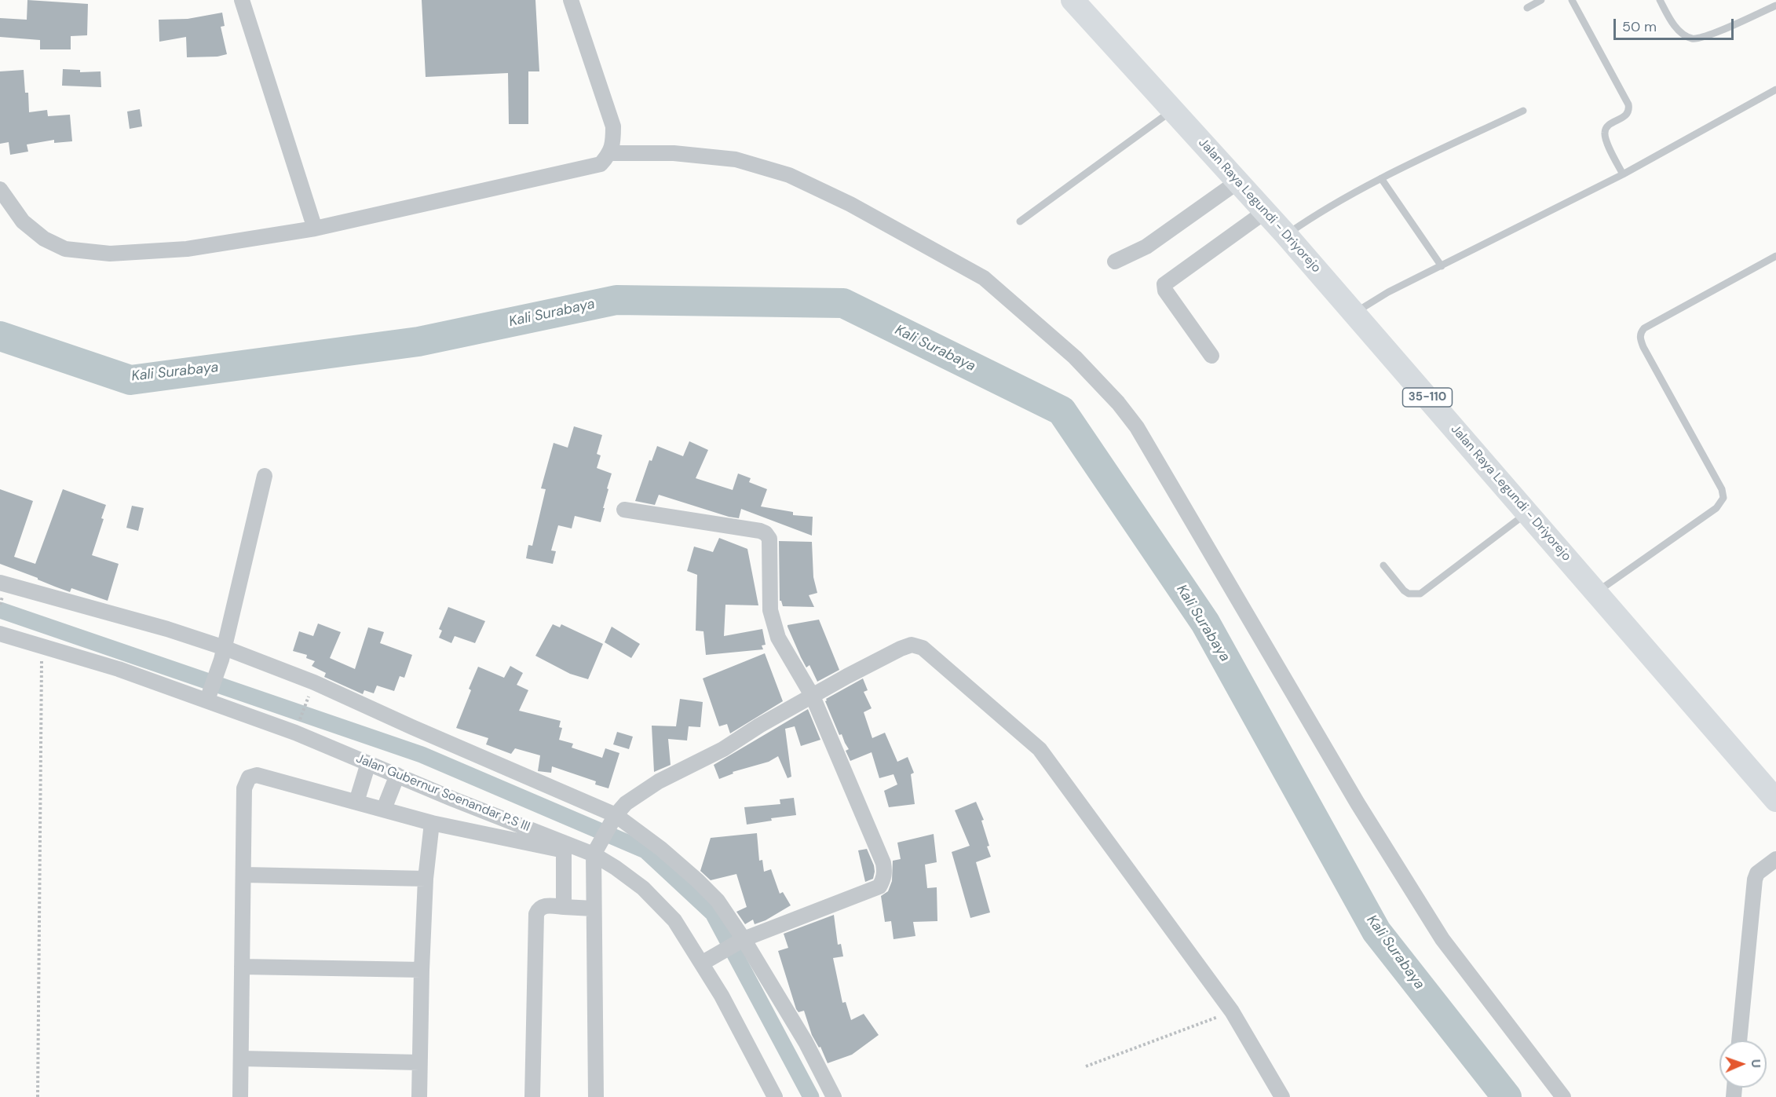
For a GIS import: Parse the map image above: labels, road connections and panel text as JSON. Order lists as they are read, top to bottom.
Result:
{
  "streets": {
    "main road": ["Jalan Raya Legundi - Driyorejo", "35-110"],
    "street": ["Jalan Gubernur Soenandar P.S III"]
  },
  "water": ["Kali Surabaya"],
  "scale_bar": "50 m",
  "north": "right"
}
